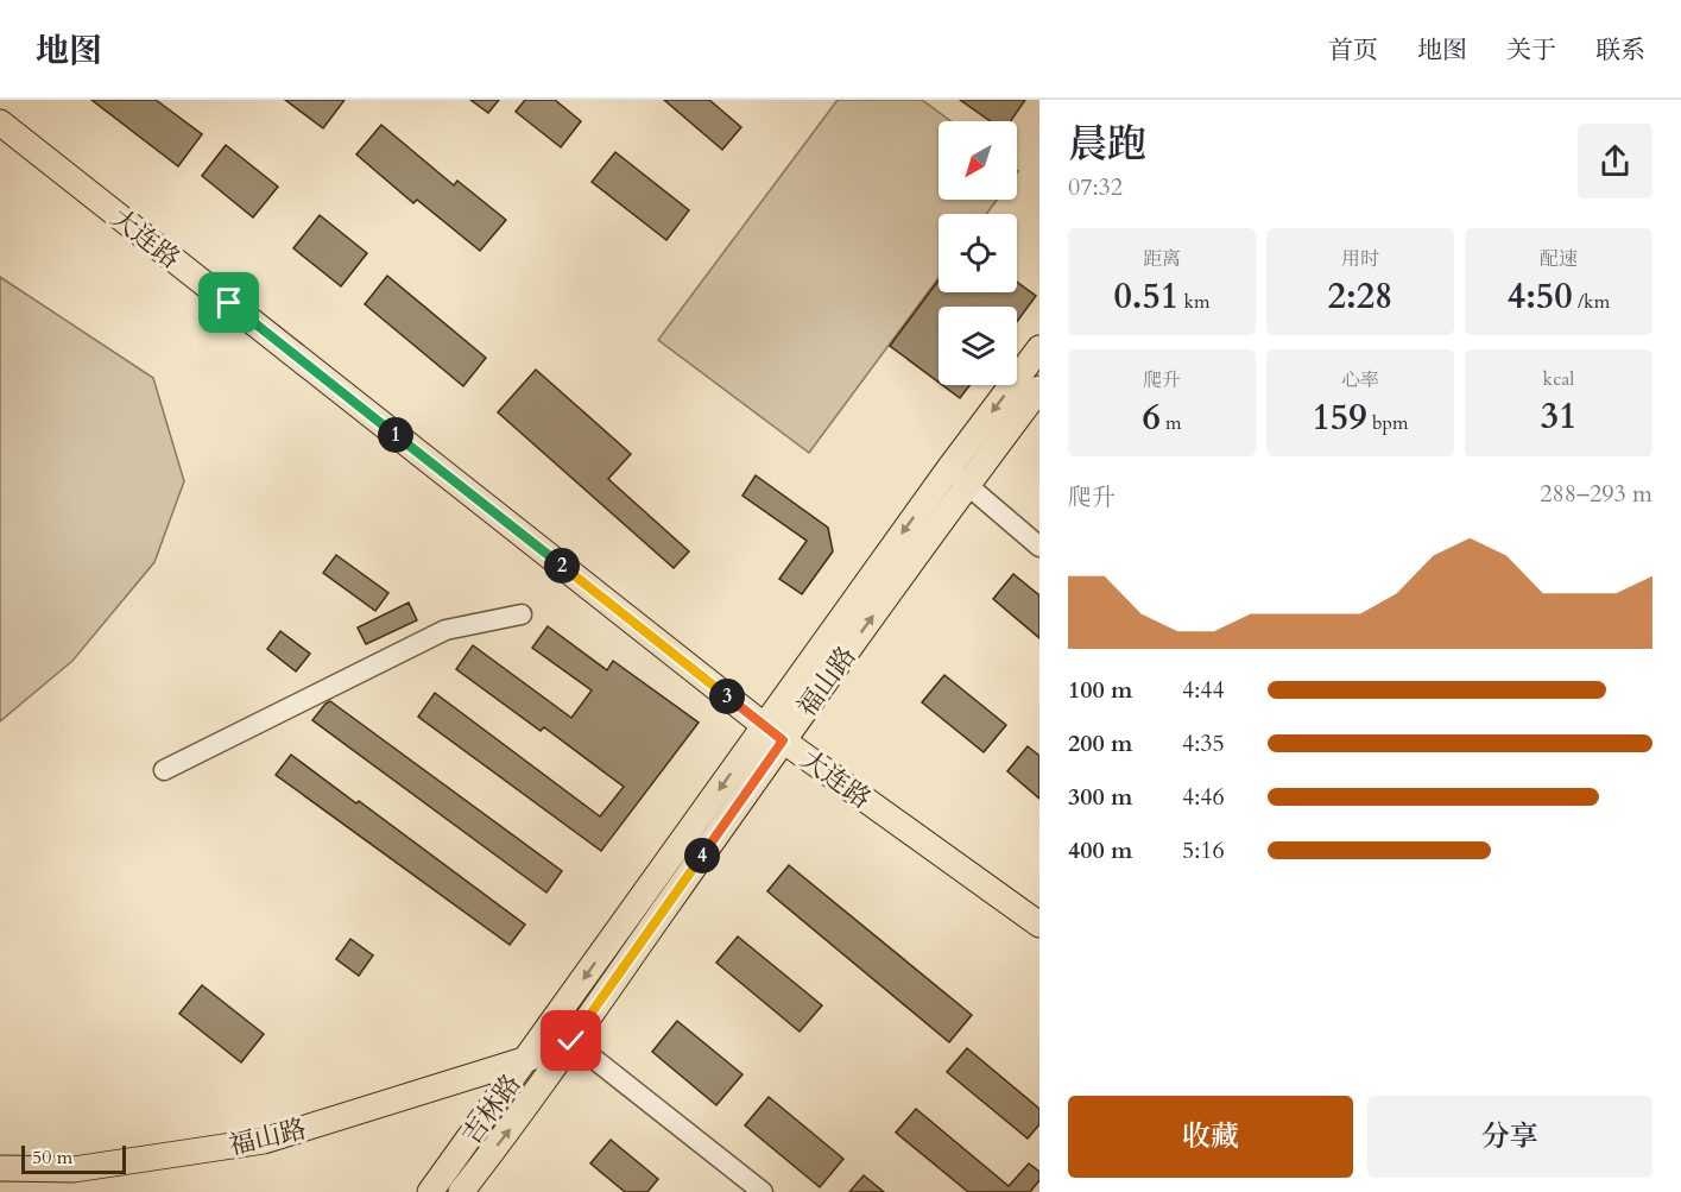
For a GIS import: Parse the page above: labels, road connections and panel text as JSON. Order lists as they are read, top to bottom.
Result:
{
  "streets": {
    "main road": ["大连路", "福山路", "吉林路"]
  },
  "crossings": [
    ["大连路", "福山路"],
    ["福山路", "吉林路"]
  ],
  "scale_bar": "50 m",
  "north": "bottom left",
  "page": {
    "header": "地图",
    "nav": [
      "首页",
      "地图",
      "关于",
      "联系"
    ],
    "heading": ["晨跑", "07:32"],
    "stats": [
      ["距离", "0.51 km"],
      ["用时", "2:28"],
      ["配速", "4:50 /km"],
      ["爬升", "6 m"],
      ["心率", "159 bpm"],
      ["kcal", "31"]
    ],
    "pins": [
      "1",
      "2",
      "3",
      "4"
    ],
    "chart": ["爬升", "288–293 m"],
    "list": [
      {
        "name": "100 m",
        "note": "4:44"
      },
      {
        "name": "200 m",
        "note": "4:35"
      },
      {
        "name": "300 m",
        "note": "4:46"
      },
      {
        "name": "400 m",
        "note": "5:16"
      }
    ],
    "buttons": ["收藏", "分享"],
    "scale": "50 m"
  }
}
